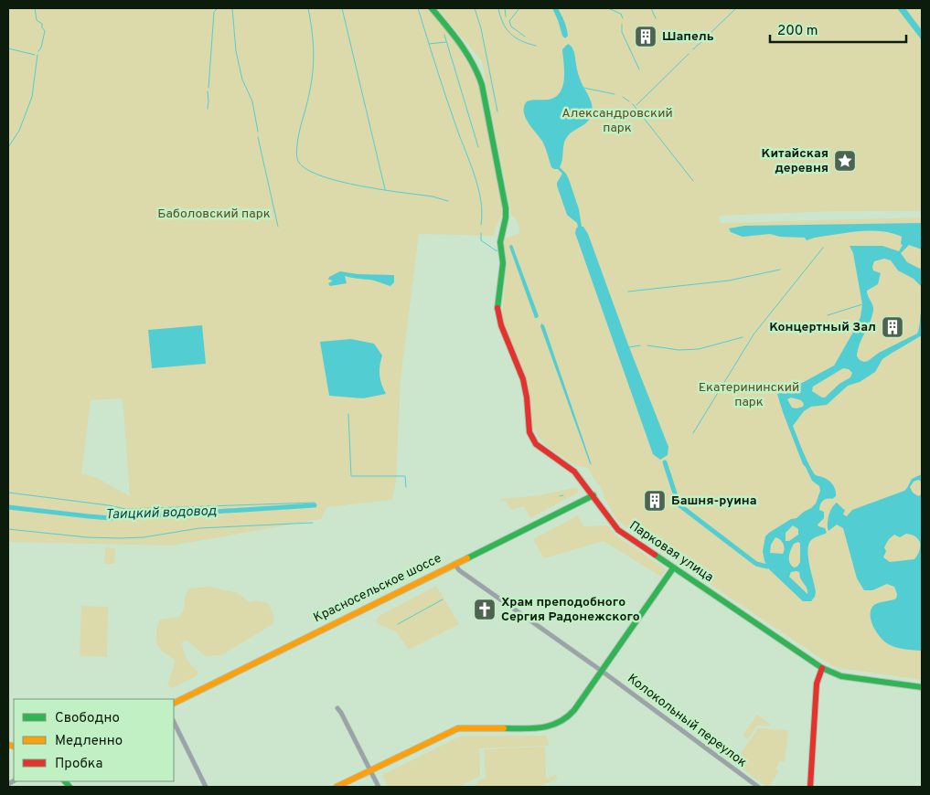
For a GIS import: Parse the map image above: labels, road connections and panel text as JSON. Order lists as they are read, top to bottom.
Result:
{
  "streets": {
    "street": ["Парковая улица", "Красносельское шоссе", "Колокольный переулок"]
  },
  "crossings": [
    ["Парковая улица", "Красносельское шоссе"],
    ["Красносельское шоссе", "Колокольный переулок"]
  ],
  "water": ["Таицкий водовод"],
  "parks": ["Александровский парк", "Баболовский парк", "Екатерининский парк"],
  "places": {
    "building": ["Шапель", "Концертный Зал", "Башня-руина"],
    "place": ["Китайская деревня"],
    "church": ["Храм преподобного Сергия Радонежского"]
  },
  "legend": ["Свободно", "Медленно", "Пробка"],
  "scale_bar": "200 m"
}
